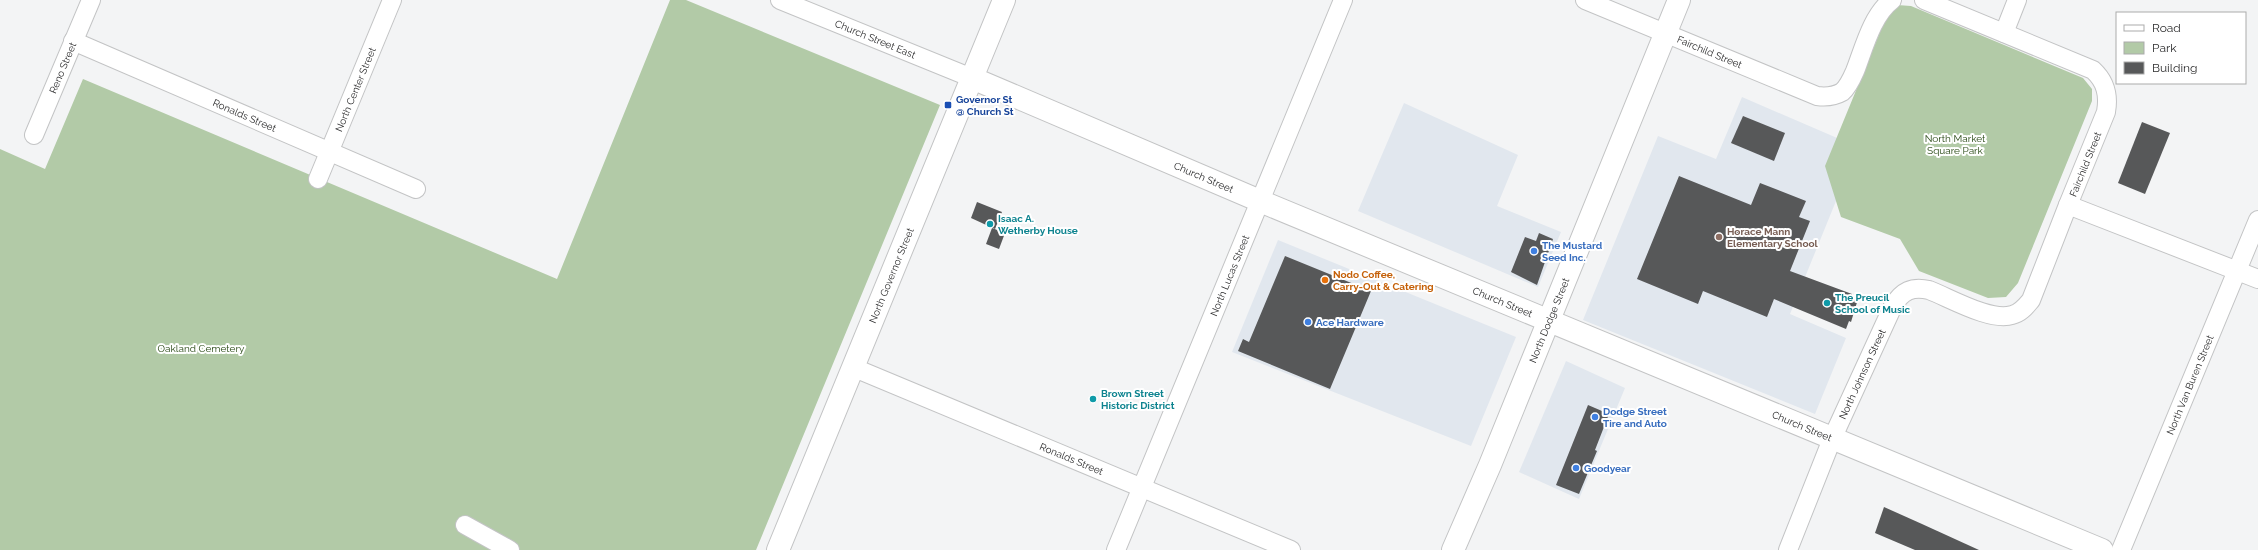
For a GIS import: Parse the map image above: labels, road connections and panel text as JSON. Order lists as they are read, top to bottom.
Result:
{
  "streets": {
    "street": [
      "Church Street East",
      "Fairchild Street",
      "Reno Street",
      "North Center Street",
      "Ronalds Street",
      "Church Street",
      "North Governor Street",
      "North Lucas Street",
      "North Dodge Street",
      "North Johnson Street",
      "North Van Buren Street"
    ]
  },
  "crossings": [
    ["Church Street East", "Church Street"],
    ["Church Street East", "North Governor Street"],
    ["Fairchild Street", "North Dodge Street"],
    ["Fairchild Street", "North Johnson Street"],
    ["Fairchild Street", "North Van Buren Street"],
    ["Reno Street", "Ronalds Street"],
    ["North Center Street", "Ronalds Street"],
    ["Ronalds Street", "North Governor Street"],
    ["Ronalds Street", "North Lucas Street"],
    ["Church Street", "North Governor Street"],
    ["Church Street", "North Lucas Street"],
    ["Church Street", "North Dodge Street"],
    ["Church Street", "North Johnson Street"]
  ],
  "parks": ["North Market Square Park", "Oakland Cemetery"],
  "places": {
    "transit": ["Governor St @ Church St"],
    "other": [
      "Isaac A. Wetherby House",
      "Horace Mann Elementary School",
      "The Mustard Seed Inc.",
      "Nodo Coffee, Carry-Out & Catering",
      "The Preucil School of Music",
      "Ace Hardware",
      "Brown Street Historic District",
      "Dodge Street Tire and Auto",
      "Goodyear"
    ]
  },
  "legend": ["Road", "Park", "Building"]
}
